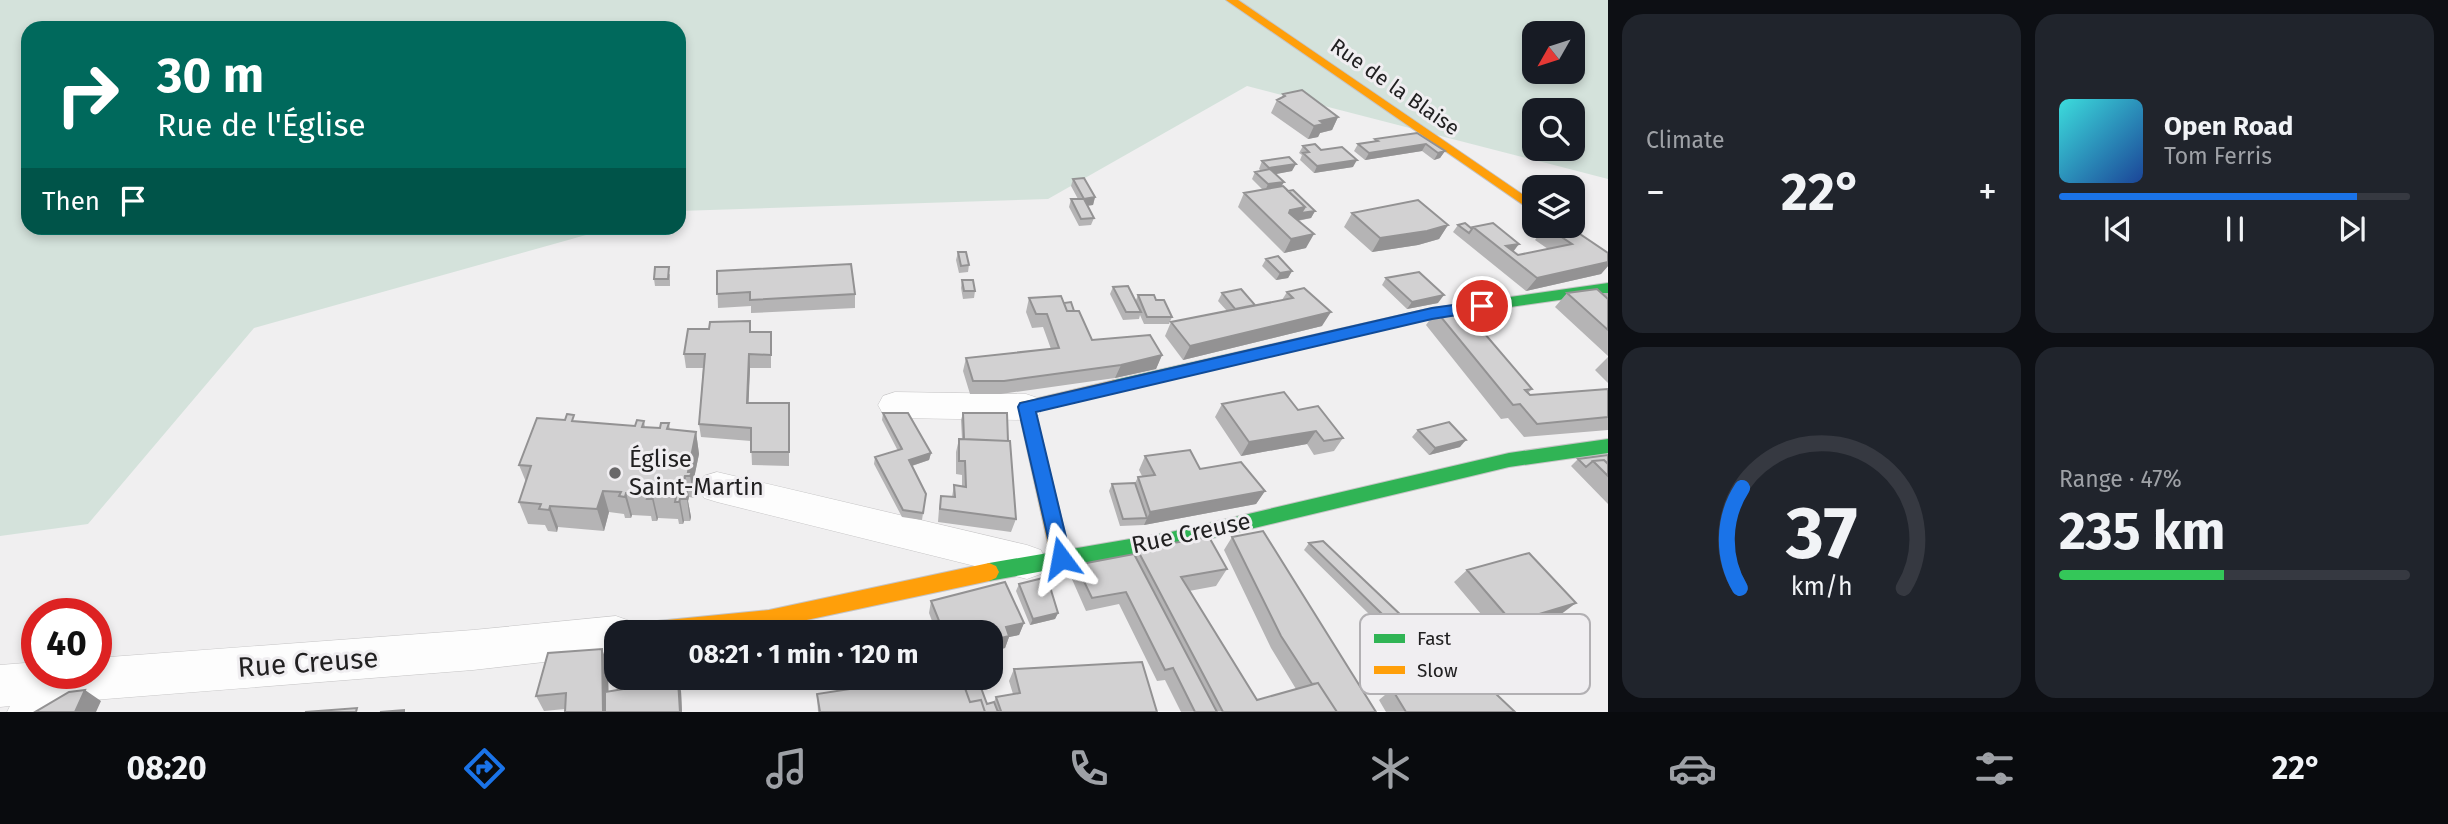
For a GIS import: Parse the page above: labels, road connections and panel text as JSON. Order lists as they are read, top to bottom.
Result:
{
  "streets": {
    "street": ["Rue de la Blaise", "Rue Creuse"]
  },
  "places": ["Église Saint-Martin"],
  "legend": ["Fast", "Slow"],
  "north": "bottom left",
  "page": {
    "tile": [
      "Climate",
      ["Range · 47%", "235 km"]
    ],
    "turn": ["30 m", "Rue de l'Église"],
    "song": ["Open Road", "Tom Ferris"],
    "heat": ["−", "22°", "+"],
    "then": "Then",
    "limit": "40",
    "trip": "08:21 · 1 min · 120 m",
    "tabs": ["08:20", "22°"],
    "gauge": ["37", "km/h"]
  }
}
